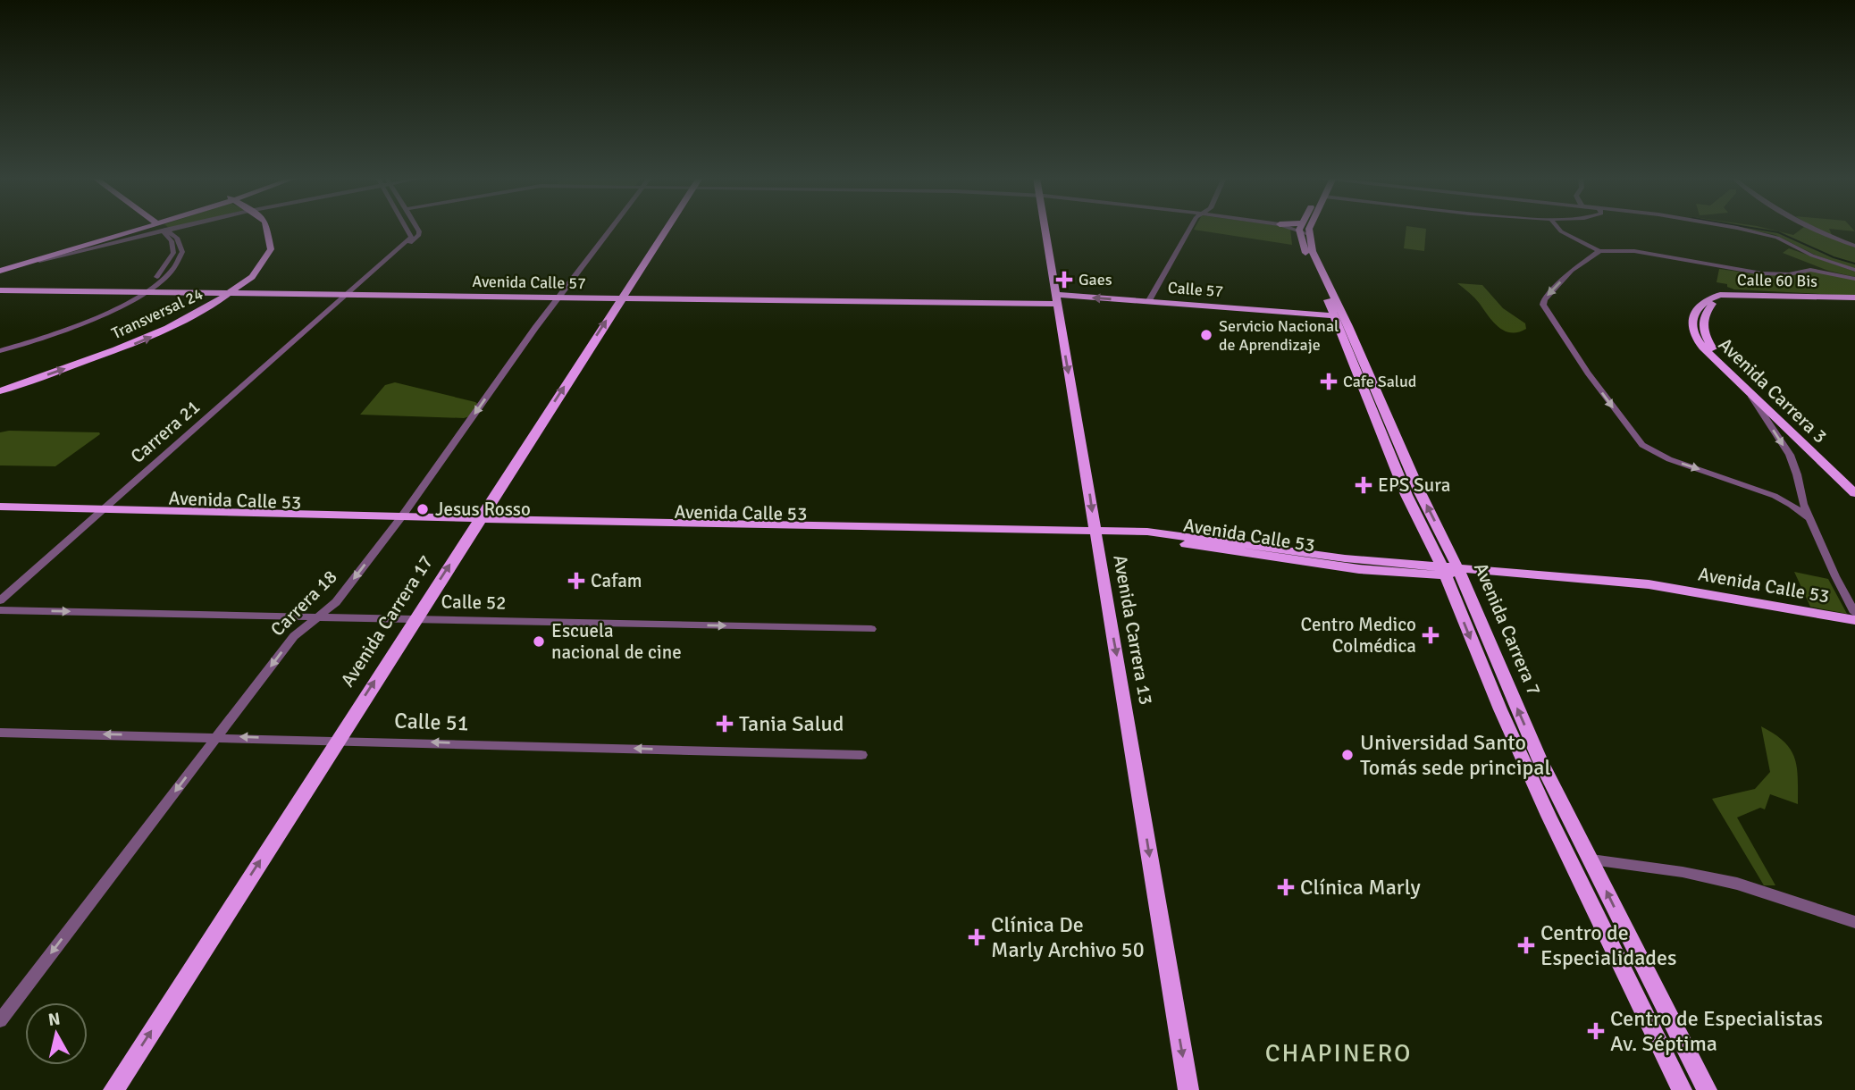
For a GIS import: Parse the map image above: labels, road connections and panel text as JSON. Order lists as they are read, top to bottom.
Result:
{
  "streets": {
    "main road": [
      "Calle 60 Bis",
      "Avenida Calle 57",
      "Calle 57",
      "Transversal 24",
      "Avenida Carrera 3",
      "Avenida Calle 53",
      "Avenida Carrera 17",
      "Avenida Carrera 7",
      "Avenida Carrera 13"
    ],
    "street": [
      "Carrera 21",
      "Calle 52",
      "Carrera 18",
      "Calle 51"
    ]
  },
  "crossings": [
    ["Calle 60 Bis", "Avenida Carrera 3"],
    ["Avenida Calle 57", "Calle 57"],
    ["Avenida Calle 57", "Transversal 24"],
    ["Avenida Calle 57", "Carrera 21"],
    ["Avenida Calle 57", "Carrera 18"],
    ["Avenida Calle 57", "Avenida Carrera 17"],
    ["Avenida Calle 57", "Avenida Carrera 13"],
    ["Calle 57", "Avenida Carrera 7"],
    ["Calle 57", "Avenida Carrera 13"],
    ["Carrera 21", "Avenida Calle 53"],
    ["Avenida Calle 53", "Carrera 18"],
    ["Avenida Calle 53", "Avenida Carrera 17"],
    ["Avenida Calle 53", "Avenida Carrera 7"],
    ["Avenida Calle 53", "Avenida Carrera 13"],
    ["Calle 52", "Carrera 18"],
    ["Calle 52", "Avenida Carrera 17"],
    ["Carrera 18", "Calle 51"],
    ["Avenida Carrera 17", "Calle 51"]
  ],
  "one_way": [
    "Calle 52",
    "Carrera 18",
    "Avenida Carrera 17",
    "Avenida Carrera 13",
    "Calle 51"
  ],
  "districts": ["CHAPINERO"],
  "places": {
    "health": [
      "Gaes",
      "Cafe Salud",
      "EPS Sura",
      "Cafam",
      "Centro Medico Colmédica",
      "Tania Salud",
      "Clínica Marly",
      "Clínica De Marly Archivo 50",
      "Centro de Especialidades",
      "Centro de Especialistas Av. Séptima"
    ],
    "other": [
      "Servicio Nacional de Aprendizaje",
      "Jesus Rosso",
      "Escuela nacional de cine",
      "Universidad Santo Tomás sede principal"
    ]
  },
  "north": "top"
}
